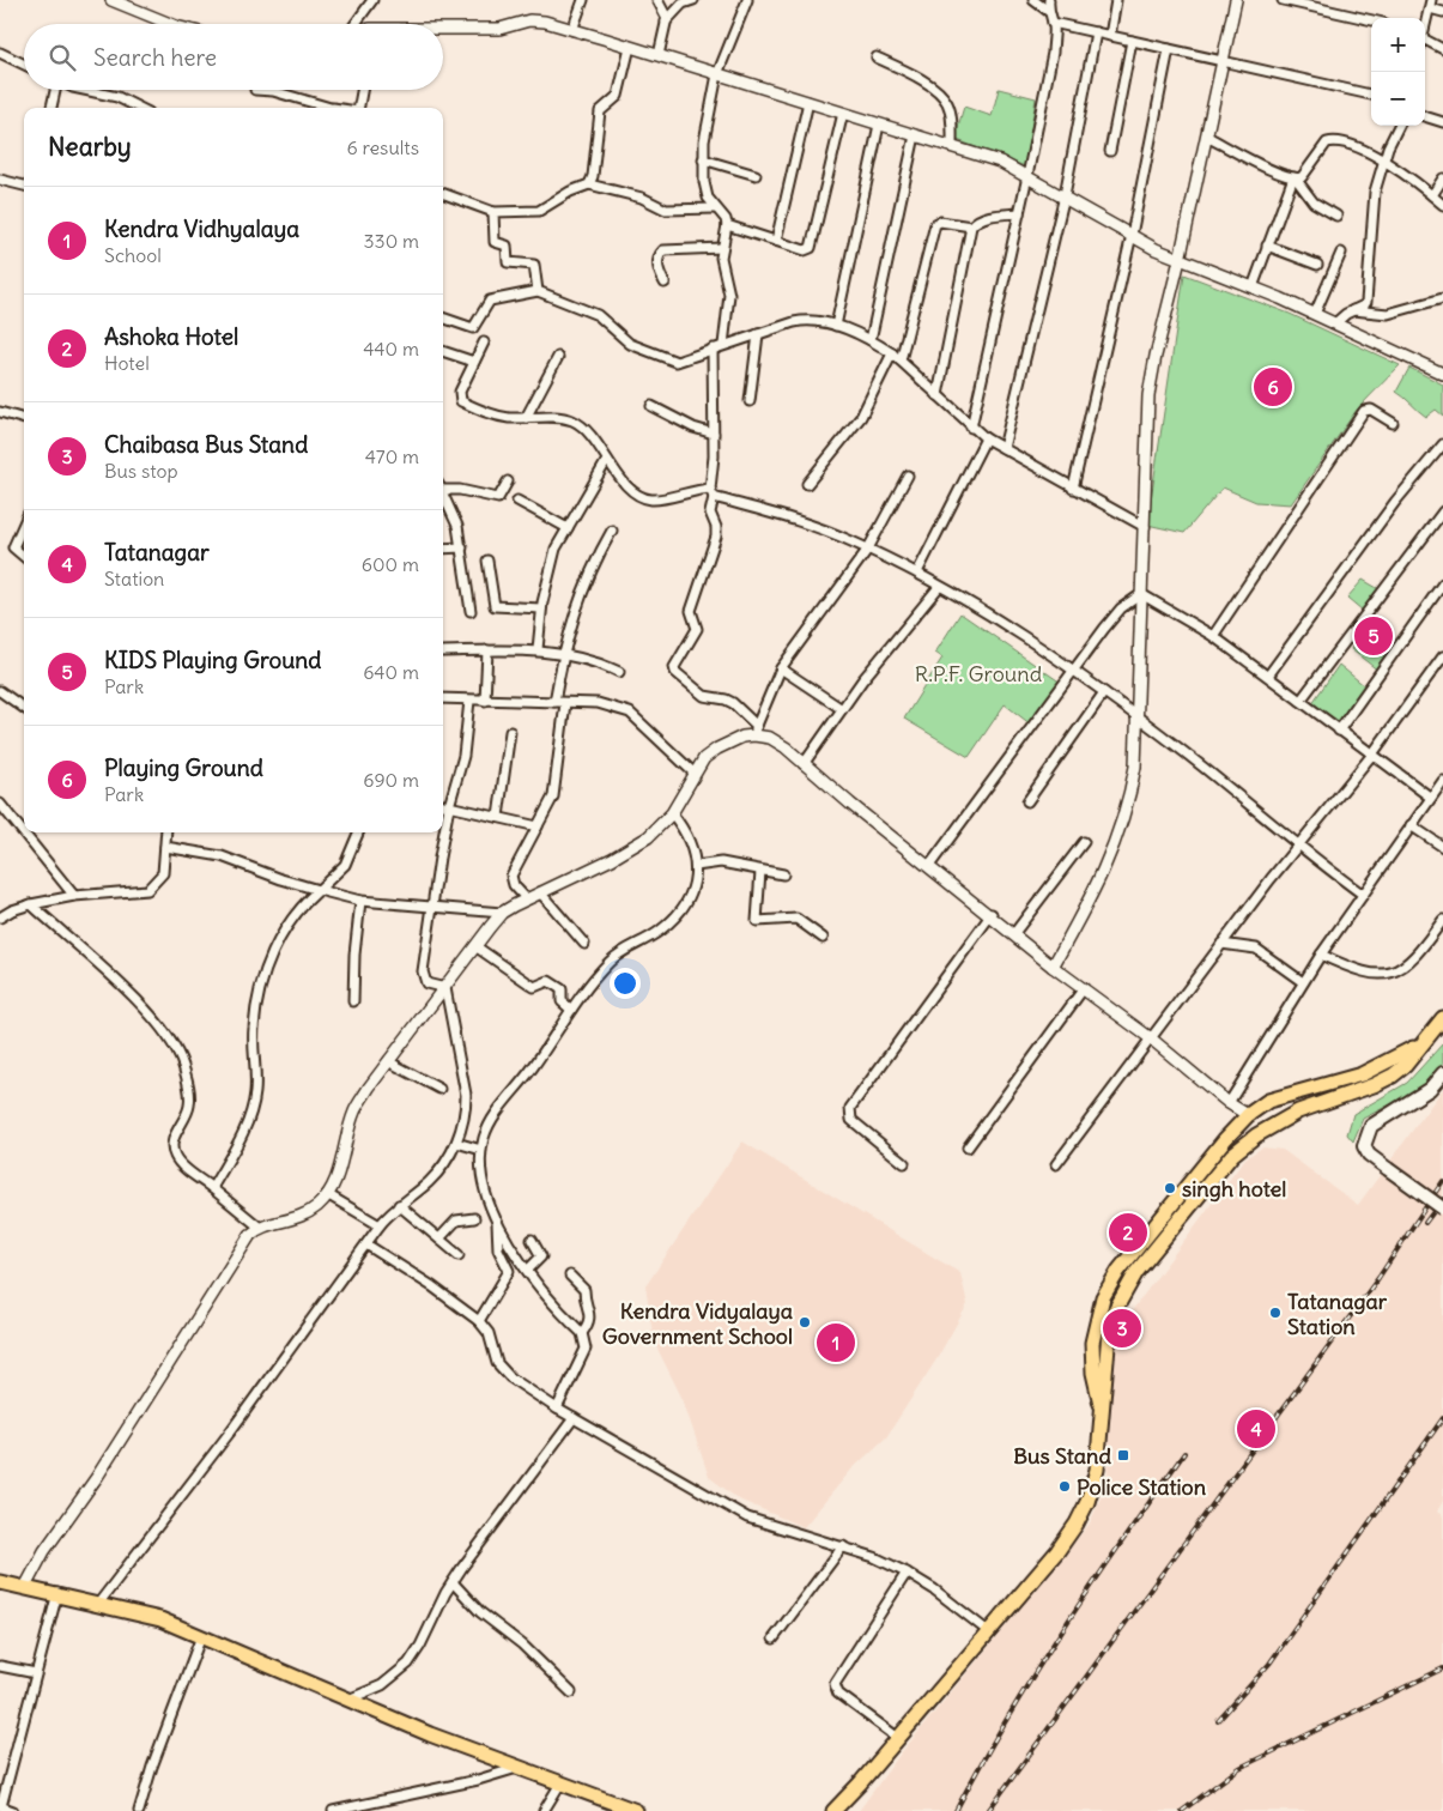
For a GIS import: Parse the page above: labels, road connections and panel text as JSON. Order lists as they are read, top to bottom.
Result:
{
  "parks": ["R.P.F. Ground"],
  "places": {
    "other": [
      "singh hotel",
      "Tatanagar Station",
      "Kendra Vidyalaya Government School",
      "Police Station"
    ],
    "transit": ["Bus Stand"]
  },
  "page": {
    "map_buttons": ["+", "−"],
    "search": "Search here",
    "heading": ["Nearby", "6 results"],
    "list": [
      {
        "mark": "1",
        "name": "Kendra Vidhyalaya",
        "note": "School",
        "value": "330 m"
      },
      {
        "mark": "2",
        "name": "Ashoka Hotel",
        "note": "Hotel",
        "value": "440 m"
      },
      {
        "mark": "3",
        "name": "Chaibasa Bus Stand",
        "note": "Bus stop",
        "value": "470 m"
      },
      {
        "mark": "4",
        "name": "Tatanagar",
        "note": "Station",
        "value": "600 m"
      },
      {
        "mark": "5",
        "name": "KIDS Playing Ground",
        "note": "Park",
        "value": "640 m"
      },
      {
        "mark": "6",
        "name": "Playing Ground",
        "note": "Park",
        "value": "690 m"
      }
    ],
    "pins": [
      "6",
      "5",
      "2",
      "3",
      "1",
      "4"
    ]
  }
}
